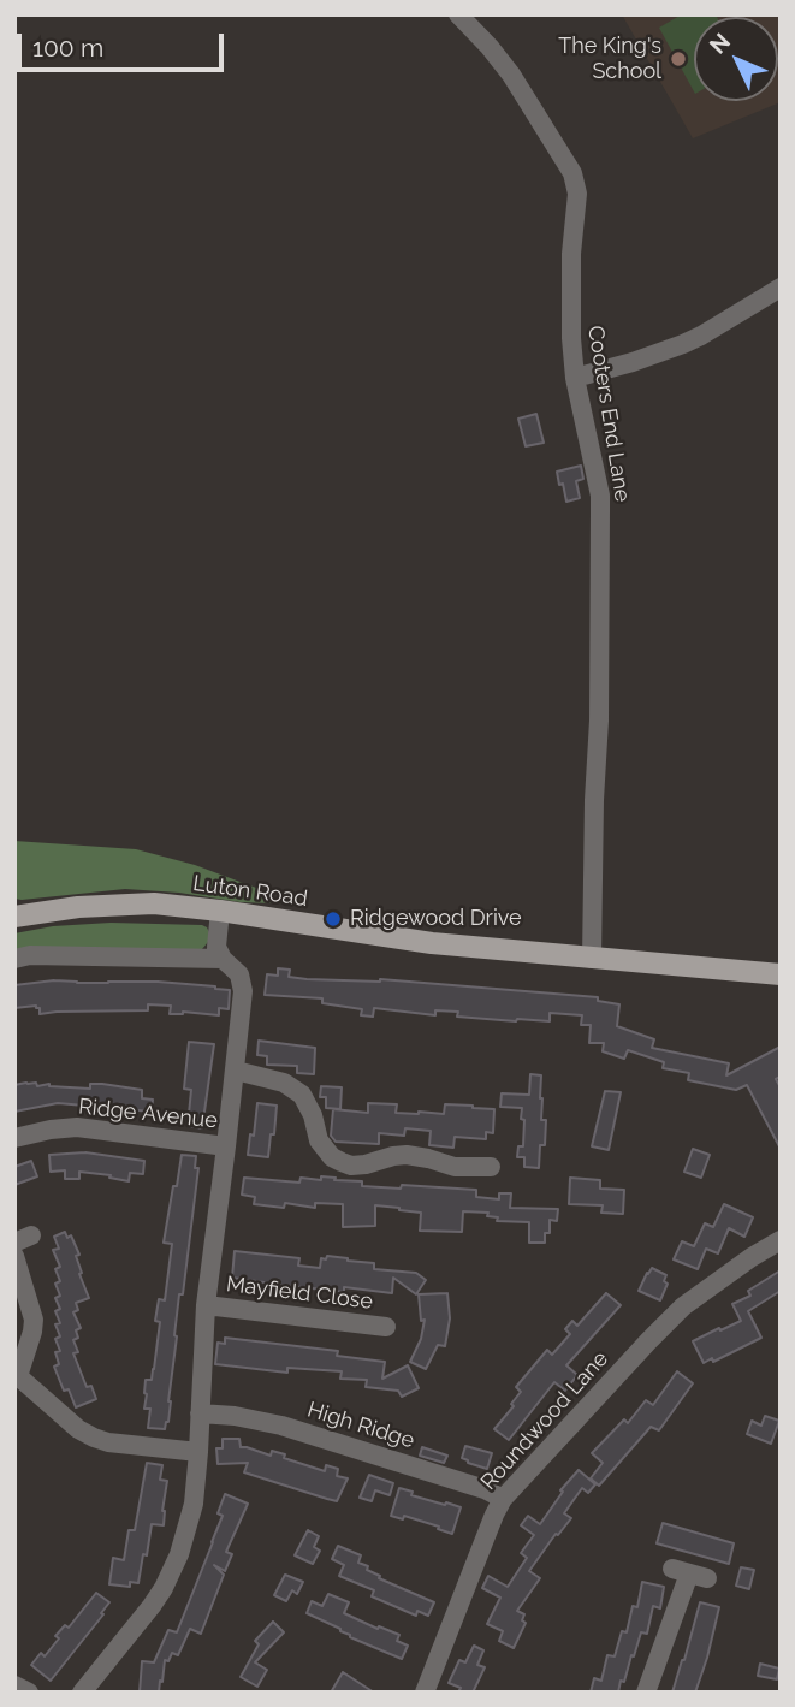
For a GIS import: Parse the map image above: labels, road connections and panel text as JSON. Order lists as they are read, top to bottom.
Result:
{
  "streets": {
    "main road": ["Luton Road"],
    "street": [
      "Cooters End Lane",
      "Ridge Avenue",
      "Mayfield Close",
      "Roundwood Lane",
      "High Ridge"
    ]
  },
  "crossings": [
    ["Cooters End Lane", "Luton Road"],
    ["Roundwood Lane", "High Ridge"]
  ],
  "places": ["The King's School", "Ridgewood Drive"],
  "scale_bar": "100 m",
  "north": "top left"
}
